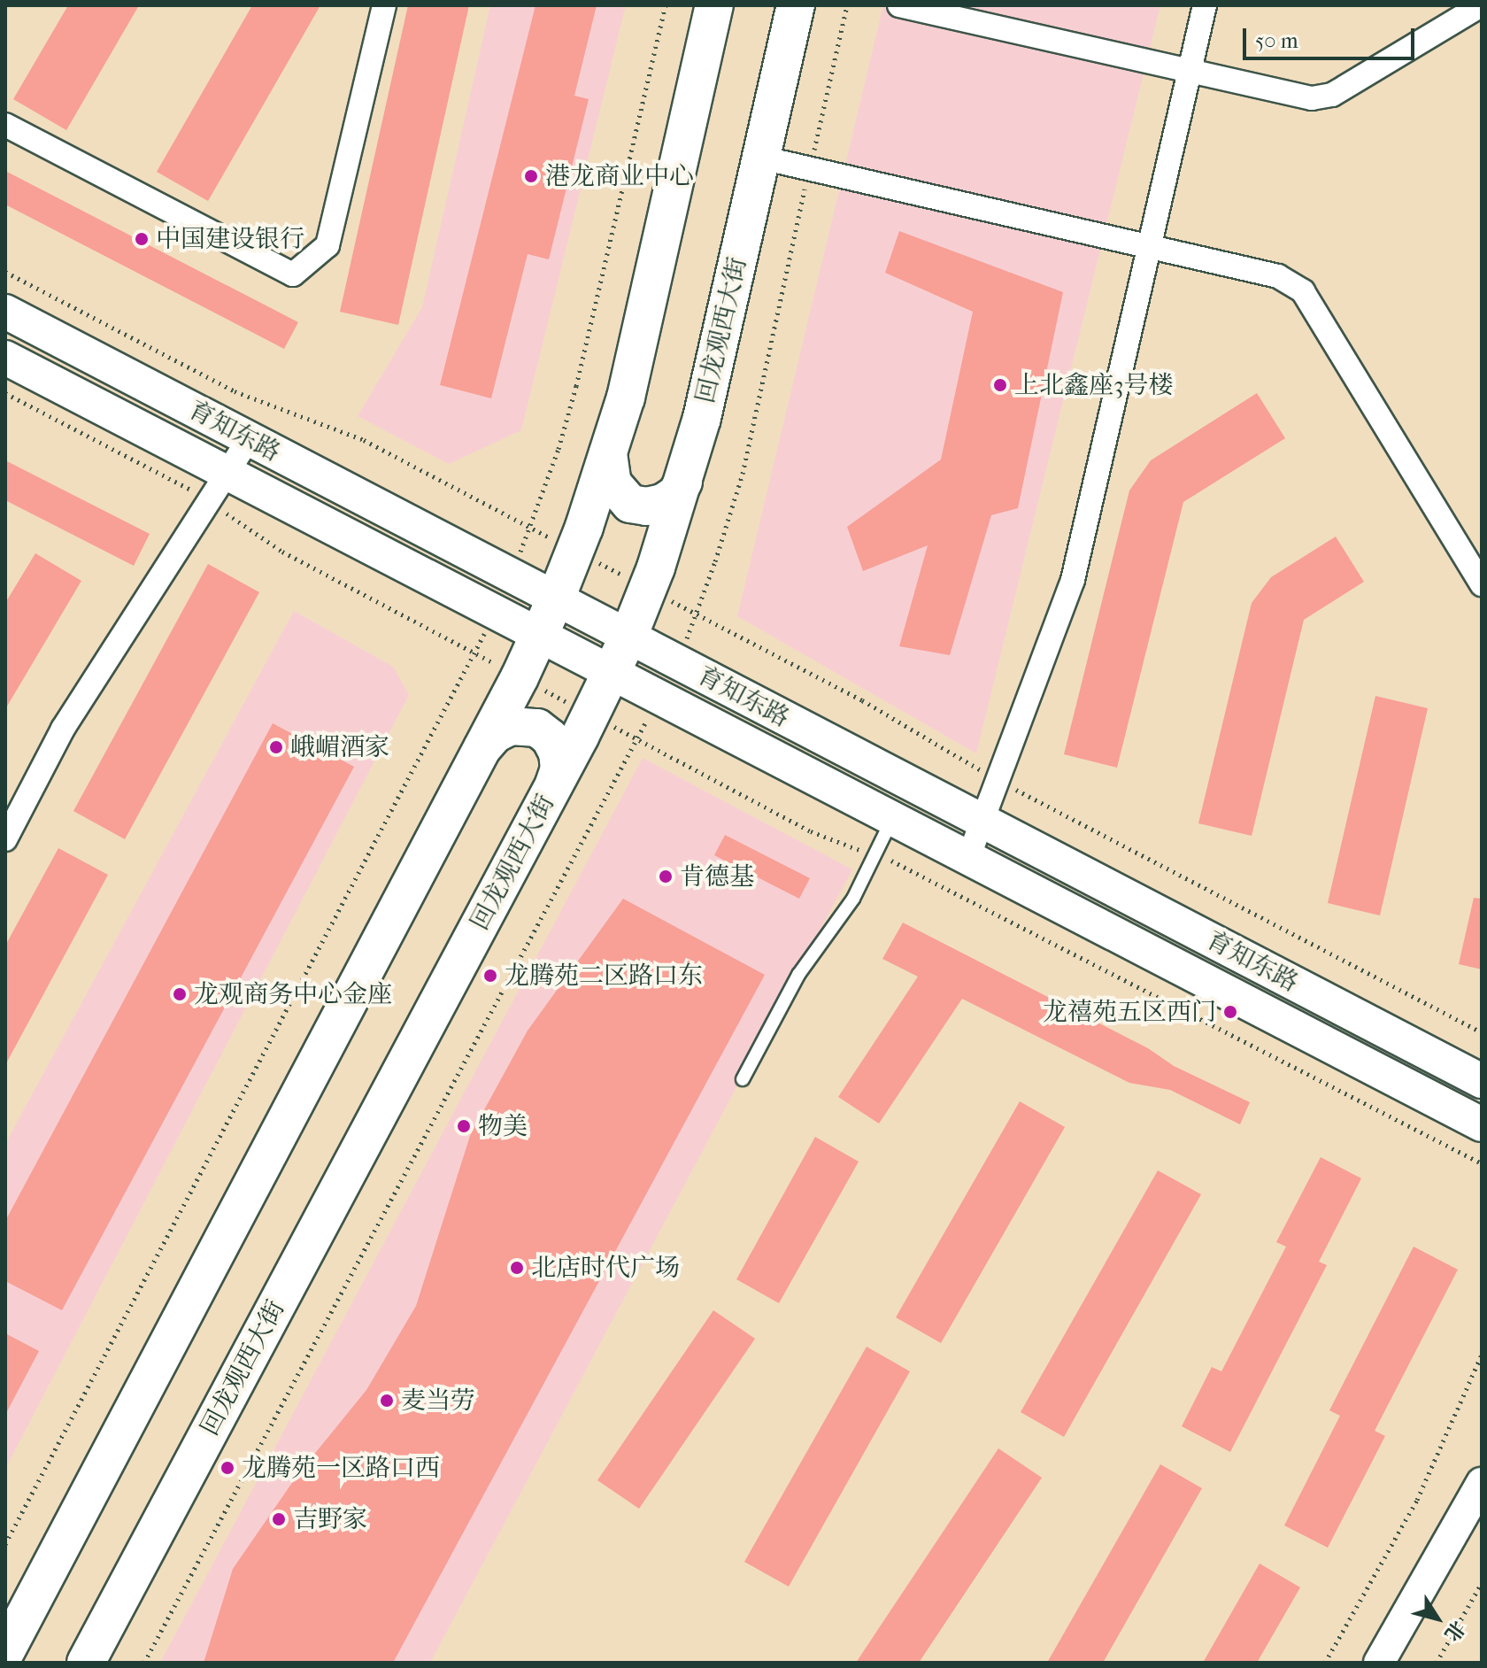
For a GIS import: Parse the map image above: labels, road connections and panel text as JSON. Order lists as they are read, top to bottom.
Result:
{
  "streets": {
    "main road": ["回龙观西大街", "育知东路"]
  },
  "crossings": [
    ["回龙观西大街", "育知东路"]
  ],
  "places": [
    "港龙商业中心",
    "中国建设银行",
    "上北鑫座3号楼",
    "峨嵋酒家",
    "肯德基",
    "龙腾苑二区路口东",
    "龙观商务中心金座",
    "龙禧苑五区西门",
    "物美",
    "北店时代广场",
    "麦当劳",
    "龙腾苑一区路口西",
    "吉野家"
  ],
  "scale_bar": "50 m",
  "north": "bottom right"
}
